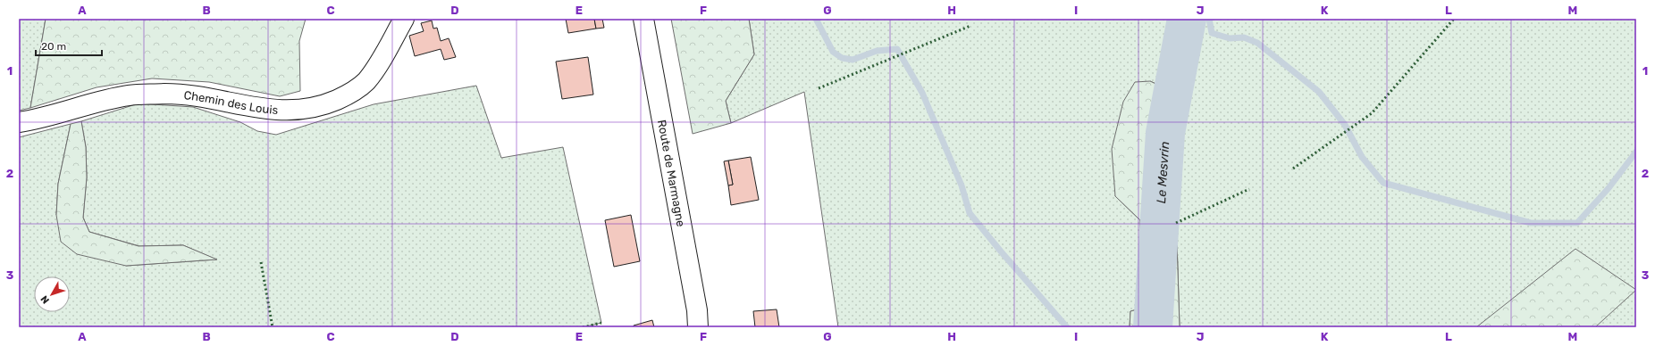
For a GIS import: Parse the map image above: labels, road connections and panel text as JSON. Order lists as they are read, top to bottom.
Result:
{
  "streets": {
    "street": ["Chemin des Louis", "Route de Marmagne"]
  },
  "water": ["Le Mesvrin"],
  "scale_bar": "20 m",
  "north": "bottom left",
  "grid": {
    "columns": [
      "A",
      "B",
      "C",
      "D",
      "E",
      "F",
      "G",
      "H",
      "I",
      "J",
      "K",
      "L",
      "M"
    ],
    "rows": ["1", "2", "3"]
  }
}
